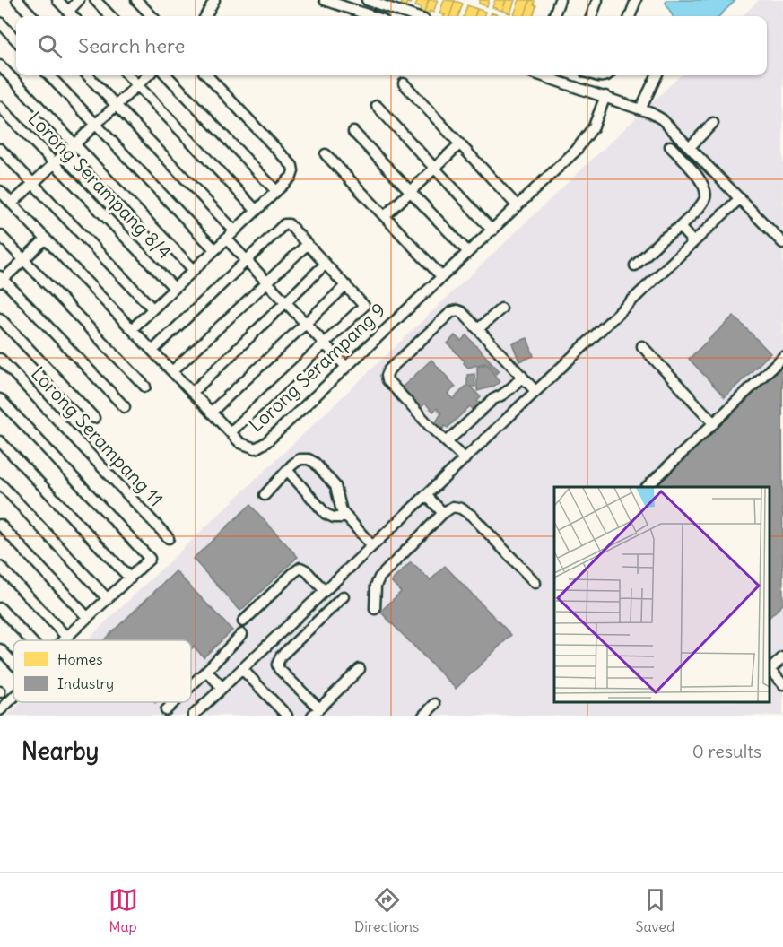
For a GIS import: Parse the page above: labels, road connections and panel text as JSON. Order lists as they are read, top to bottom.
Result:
{
  "streets": {
    "street": ["Lorong Serampang 8/4", "Lorong Serampang 9", "Lorong Serampang 11"]
  },
  "legend": ["Homes", "Industry"],
  "page": {
    "search": "Search here",
    "heading": ["Nearby", "0 results"],
    "nav": ["Map", "Directions", "Saved"]
  }
}
